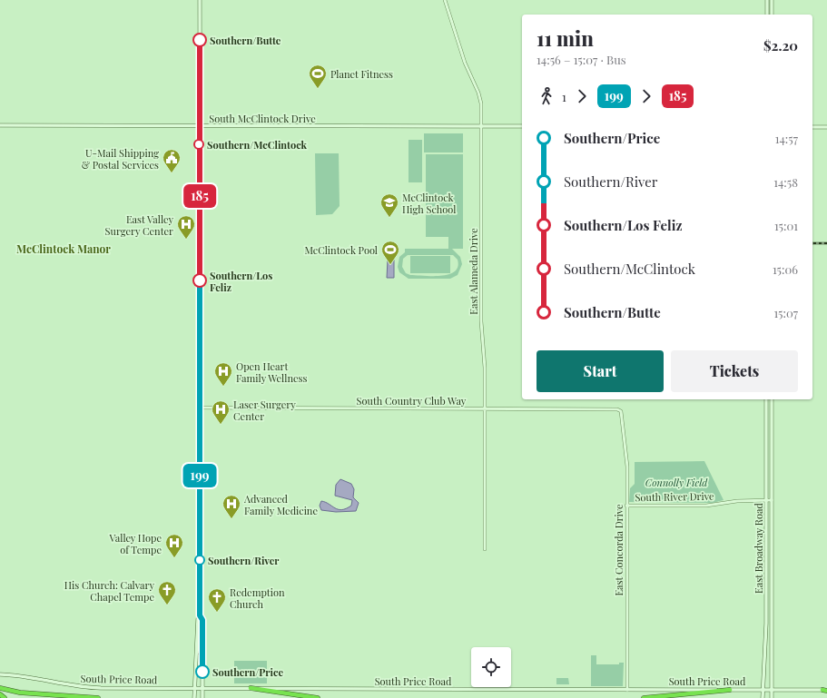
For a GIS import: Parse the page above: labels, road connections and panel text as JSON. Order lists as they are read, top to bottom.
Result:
{
  "streets": {
    "main road": ["South McClintock Drive", "East Broadway Road", "South Price Road"],
    "street": [
      "East Alameda Drive",
      "South Country Club Way",
      "South River Drive",
      "East Concorda Drive"
    ]
  },
  "crossings": [
    ["South McClintock Drive", "East Alameda Drive"],
    ["East Alameda Drive", "South Country Club Way"],
    ["South Country Club Way", "East Concorda Drive"],
    ["South River Drive", "East Broadway Road"],
    ["South River Drive", "East Concorda Drive"],
    ["East Broadway Road", "South Price Road"],
    ["East Concorda Drive", "South Price Road"]
  ],
  "districts": ["McClintock Manor"],
  "parks": ["Connolly Field"],
  "places": {
    "other": [
      "Southern/Butte",
      "Southern/McClintock",
      "Southern/Los Feliz",
      "Southern/River",
      "Southern/Price"
    ],
    "sports": ["Planet Fitness", "McClintock Pool"],
    "public building": ["U-Mail Shipping & Postal Services"],
    "school or university": ["McClintock High School"],
    "hospital": [
      "East Valley Surgery Center",
      "Open Heart Family Wellness",
      "Laser Surgery Center",
      "Advanced Family Medicine",
      "Valley Hope of Tempe"
    ],
    "church": ["His Church: Calvary Chapel Tempe", "Redemption Church"]
  },
  "lines": ["bus line 185", "bus line 199"],
  "page": {
    "on_map": ["199", "185"],
    "heading": ["11 min", "14:56 – 15:07 · Bus", "$2.20"],
    "legs": ["1", "199", "185"],
    "list": [
      {
        "name": "Southern/Price",
        "value": "14:57"
      },
      {
        "name": "Southern/River",
        "value": "14:58"
      },
      {
        "name": "Southern/Los Feliz",
        "value": "15:01"
      },
      {
        "name": "Southern/McClintock",
        "value": "15:06"
      },
      {
        "name": "Southern/Butte",
        "value": "15:07"
      }
    ],
    "buttons": ["Start", "Tickets"]
  }
}
